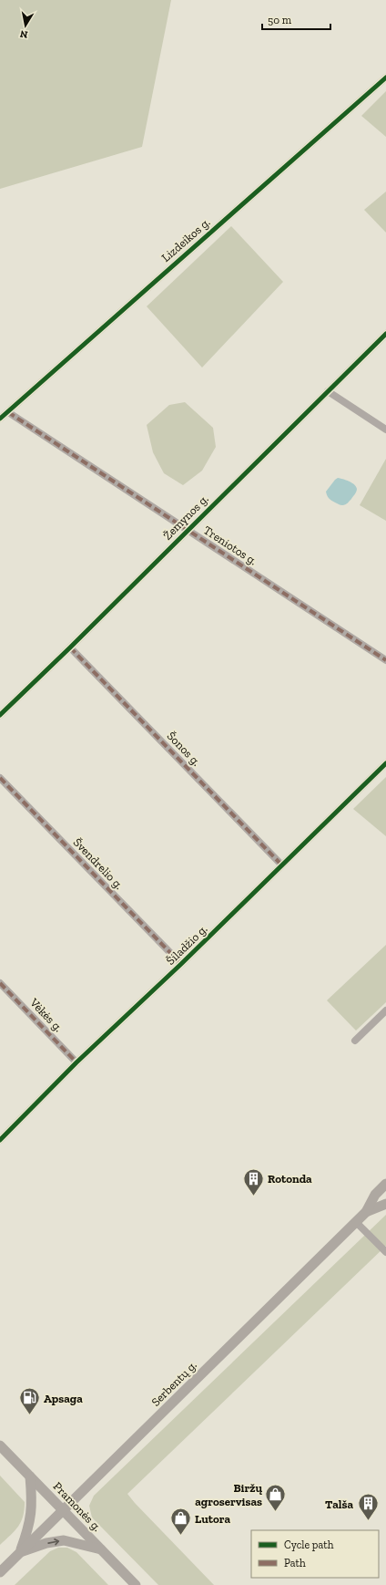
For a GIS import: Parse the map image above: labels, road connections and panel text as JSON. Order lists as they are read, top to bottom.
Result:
{
  "streets": {
    "main road": ["Serbentų g.", "Pramonės g."],
    "street": [
      "Lizdeikos g.",
      "Žemynos g.",
      "Treniotos g.",
      "Šonos g.",
      "Švendrelio g.",
      "Šiladžio g.",
      "Vėkės g."
    ]
  },
  "crossings": [
    ["Lizdeikos g.", "Treniotos g."],
    ["Žemynos g.", "Treniotos g."],
    ["Žemynos g.", "Šonos g."],
    ["Šonos g.", "Šiladžio g."],
    ["Švendrelio g.", "Šiladžio g."],
    ["Šiladžio g.", "Vėkės g."],
    ["Serbentų g.", "Pramonės g."]
  ],
  "places": {
    "building": ["Rotonda", "Talša"],
    "fuel station": ["Apsaga"],
    "shop": ["Biržų agroservisas", "Lutora"]
  },
  "legend": ["Cycle path", "Path"],
  "scale_bar": "50 m",
  "north": "bottom"
}
